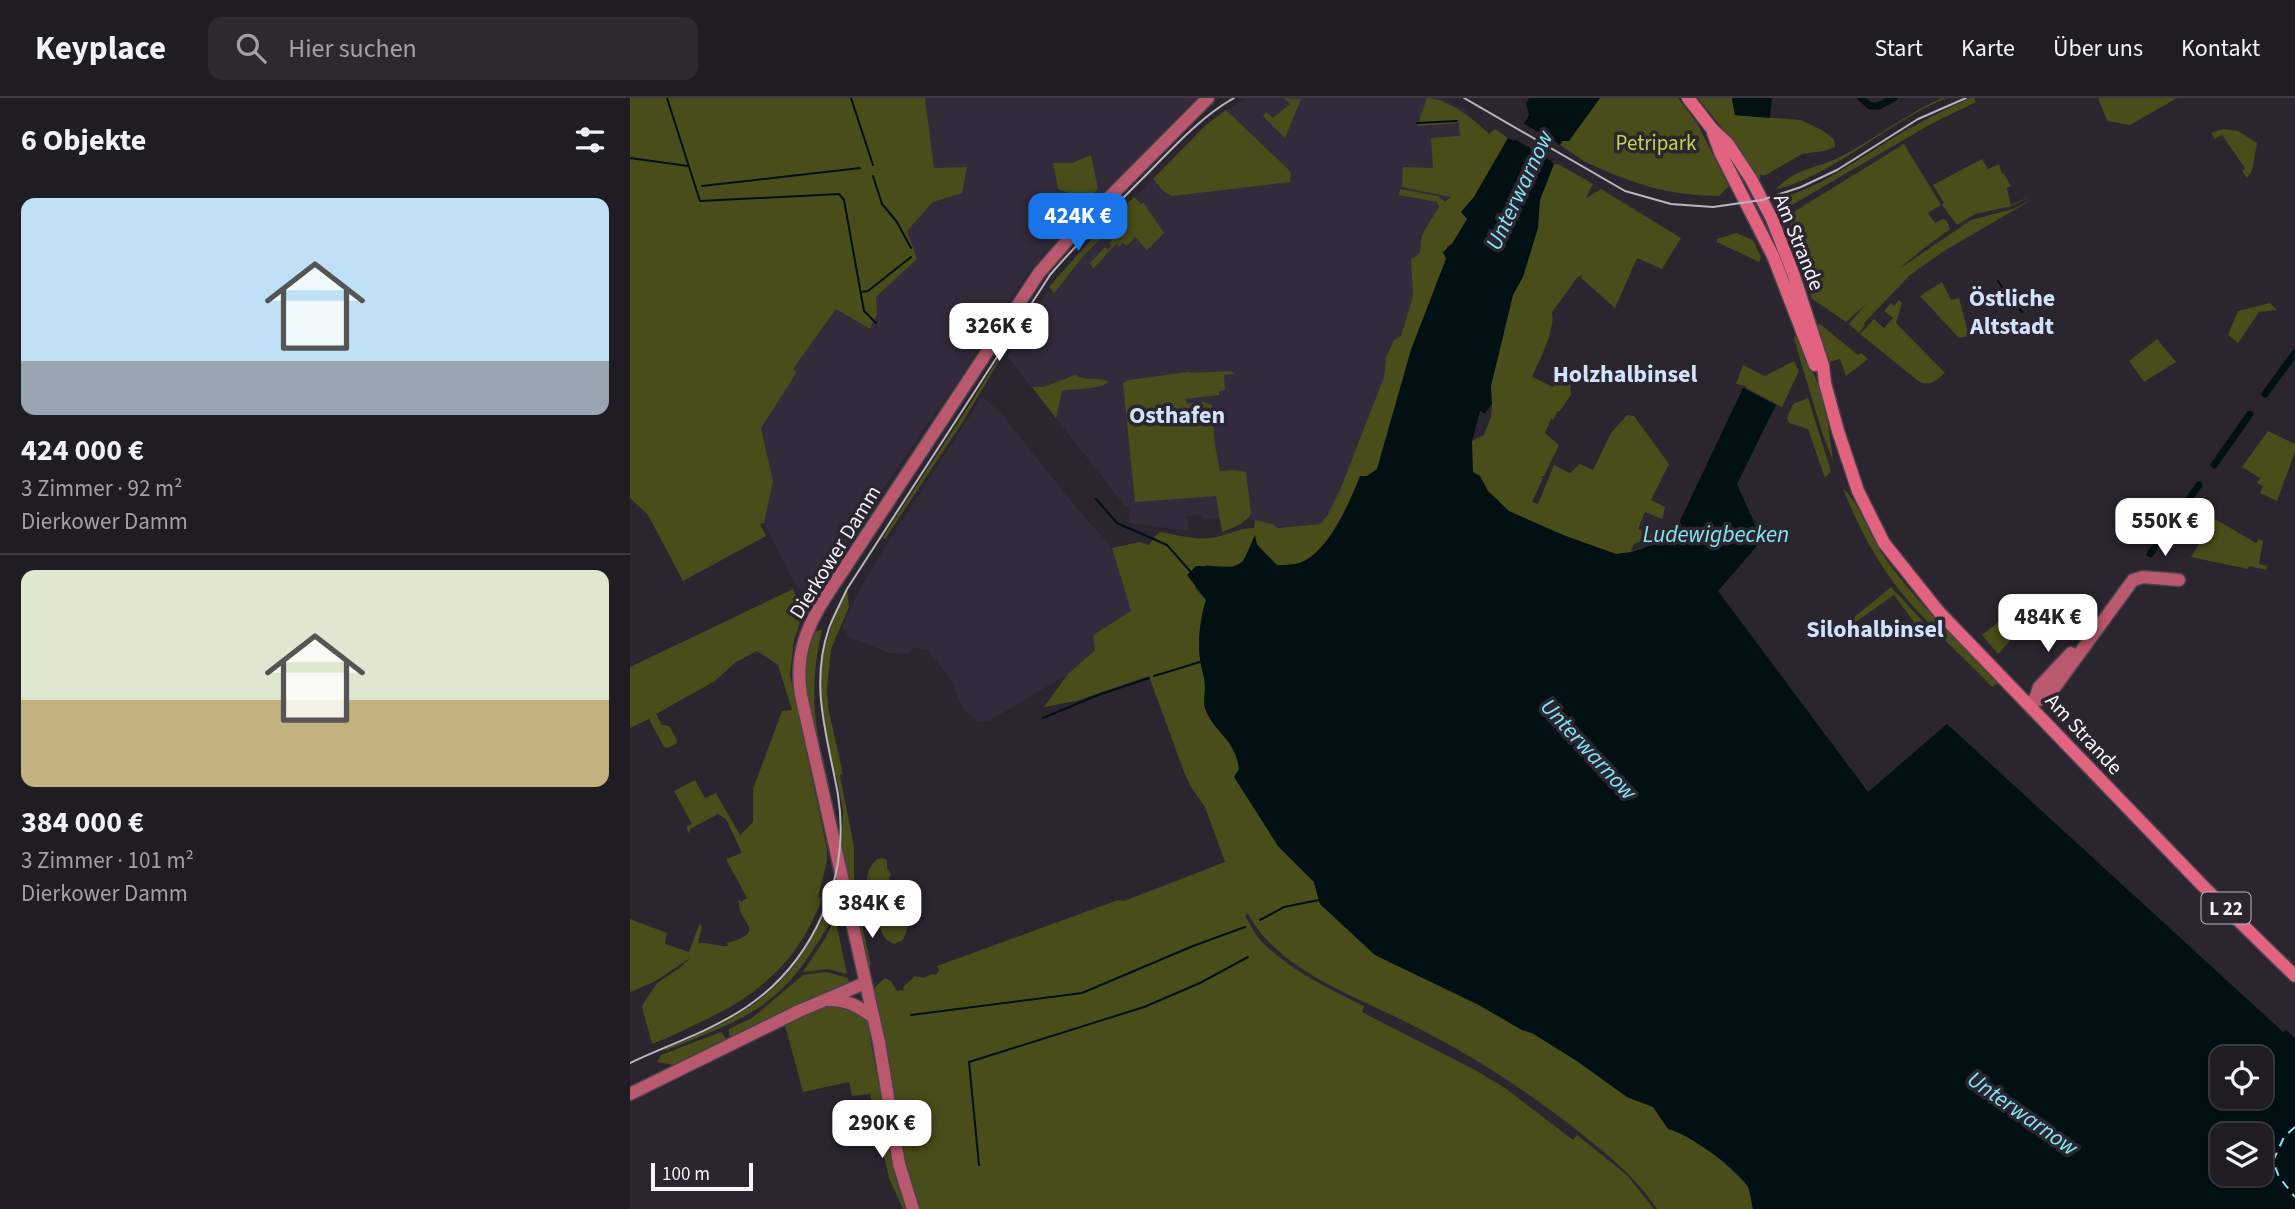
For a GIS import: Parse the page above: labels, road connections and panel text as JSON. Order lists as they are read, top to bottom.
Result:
{
  "streets": {
    "main road": ["Am Strande", "L 22"],
    "street": ["Dierkower Damm"]
  },
  "crossings": [
    ["Am Strande", "L 22"]
  ],
  "districts": [
    "Östliche Altstadt",
    "Holzhalbinsel",
    "Osthafen",
    "Silohalbinsel"
  ],
  "water": ["Unterwarnow", "Ludewigbecken"],
  "parks": ["Petripark"],
  "scale_bar": "100 m",
  "page": {
    "header": "Keyplace",
    "search": "Hier suchen",
    "nav": [
      "Start",
      "Karte",
      "Über uns",
      "Kontakt"
    ],
    "heading": "6 Objekte",
    "list": [
      {
        "name": "424 000 €",
        "note": "3 Zimmer · 92 m² · Dierkower Damm"
      },
      {
        "name": "384 000 €",
        "note": "3 Zimmer · 101 m² · Dierkower Damm"
      }
    ],
    "price": [
      "424K €",
      "326K €",
      "550K €",
      "484K €",
      "384K €",
      "290K €"
    ],
    "scale": "100 m"
  }
}
